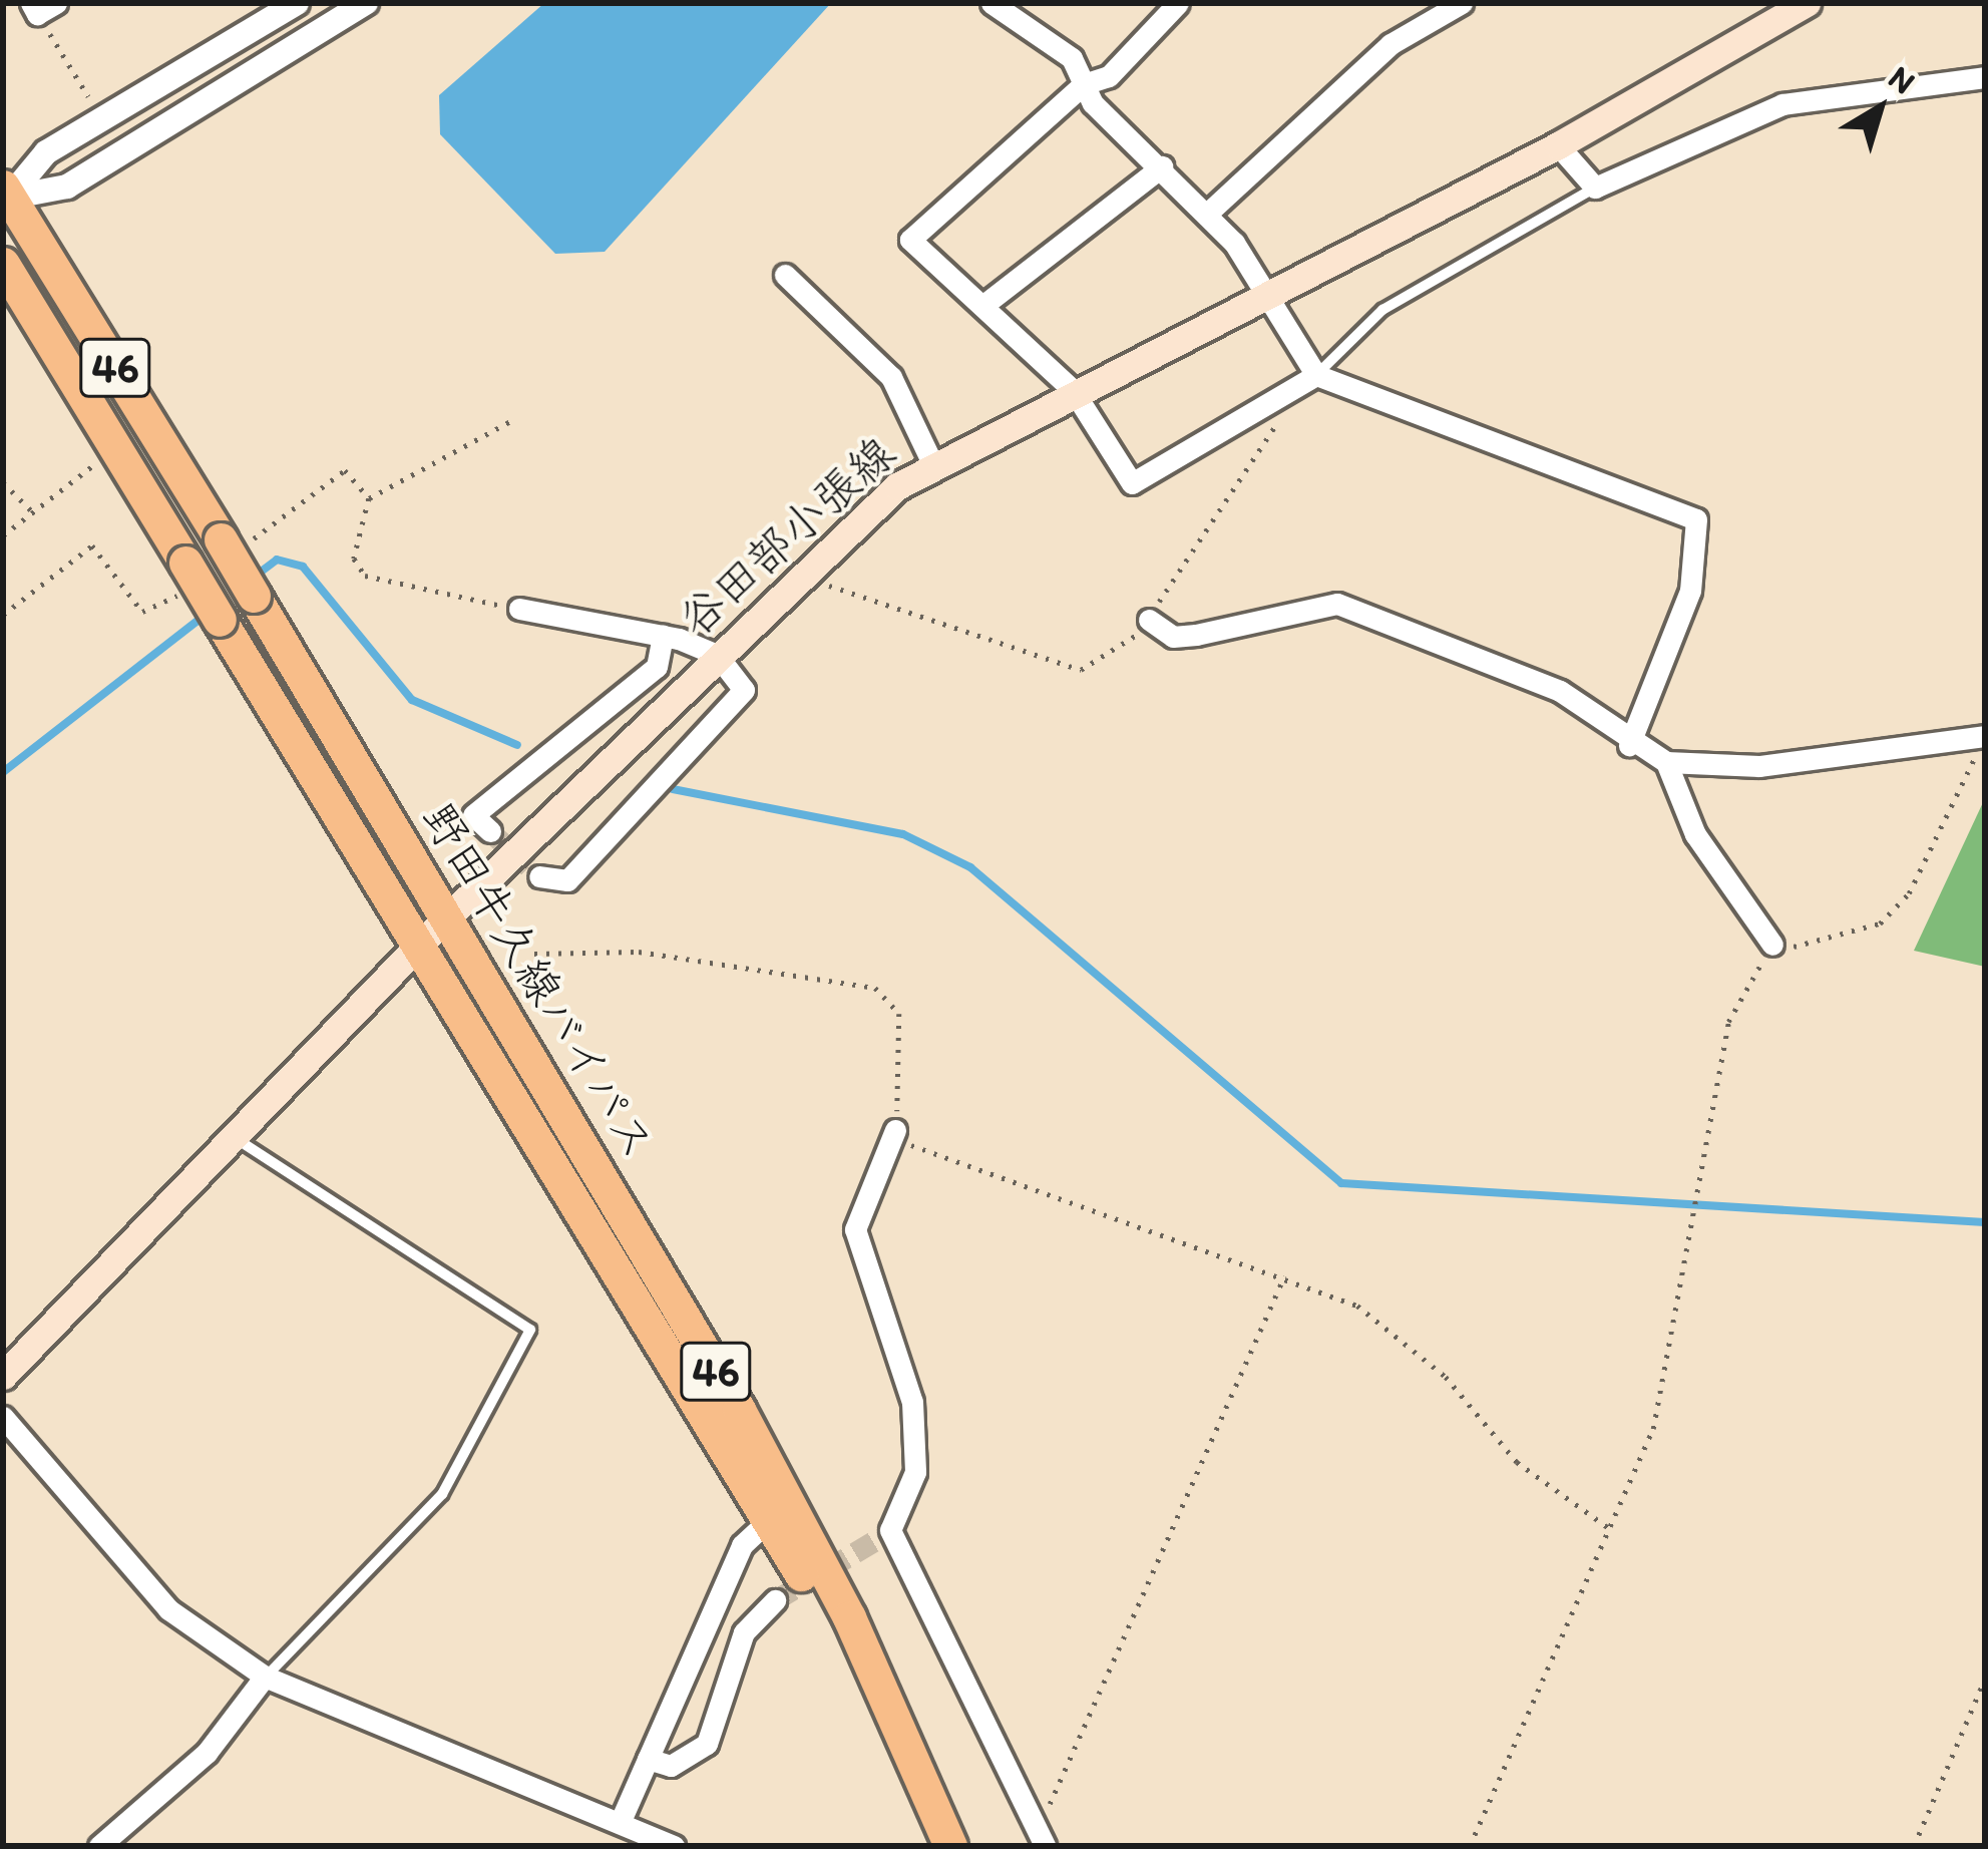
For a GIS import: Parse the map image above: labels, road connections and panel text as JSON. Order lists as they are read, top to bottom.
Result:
{
  "streets": {
    "main road": ["46", "谷田部小張線", "野田牛久線バイパス"]
  },
  "crossings": [
    ["谷田部小張線", "野田牛久線バイパス"]
  ],
  "north": "top right"
}
